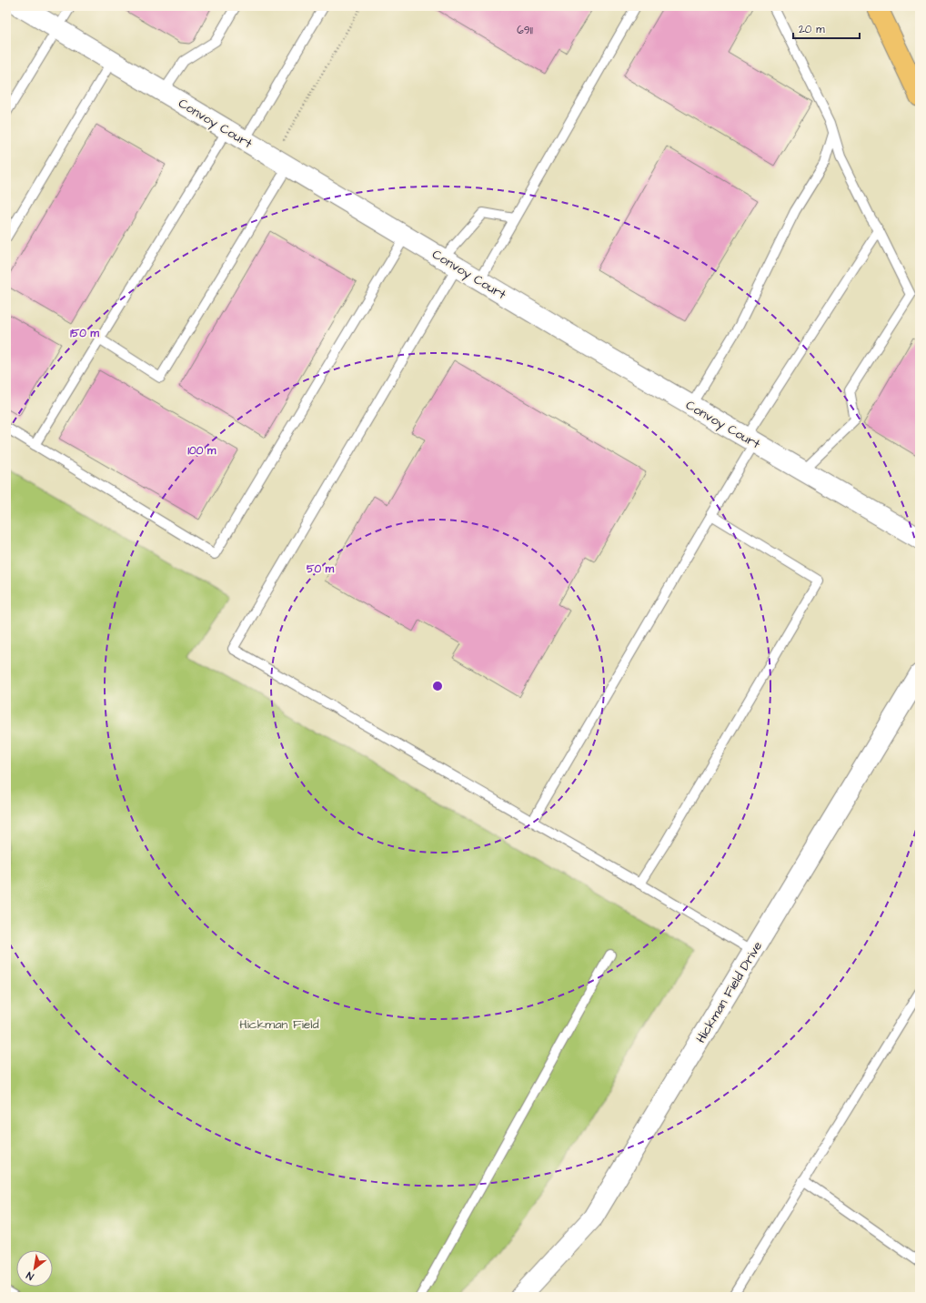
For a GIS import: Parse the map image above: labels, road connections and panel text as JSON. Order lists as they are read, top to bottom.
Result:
{
  "streets": {
    "street": ["Convoy Court", "Hickman Field Drive"]
  },
  "parks": ["Hickman Field"],
  "house_numbers": ["6911"],
  "scale_bar": "20 m",
  "north": "bottom left",
  "rings": ["150 m", "100 m", "50 m"]
}
